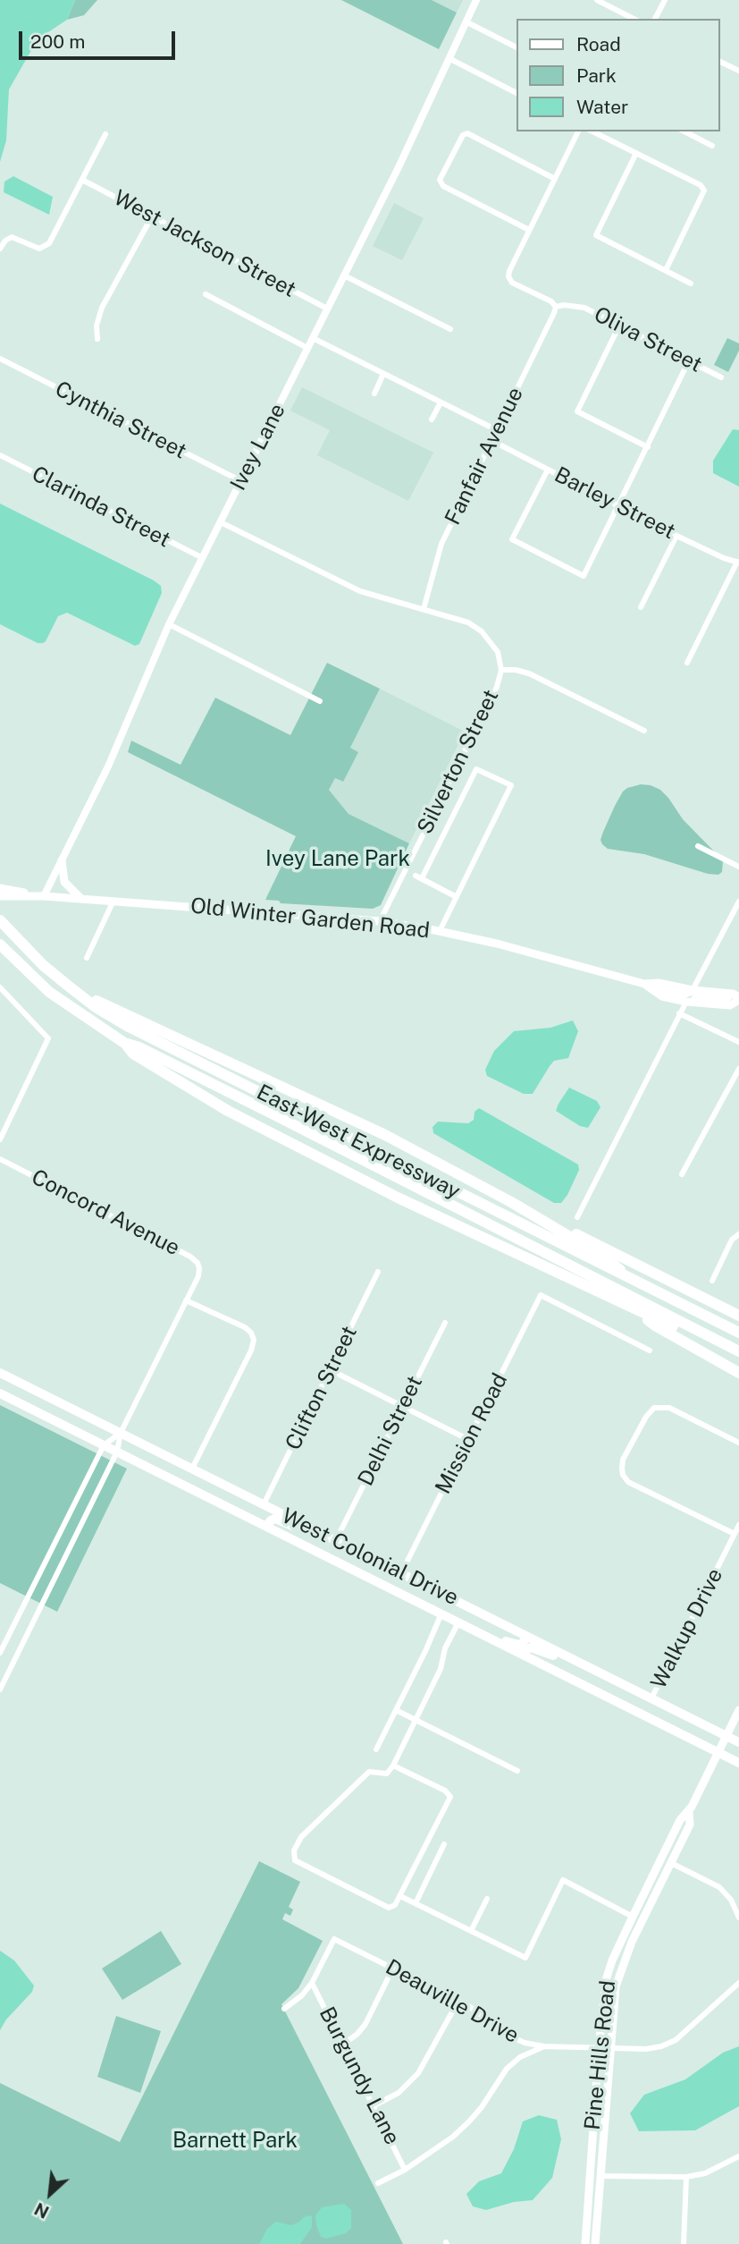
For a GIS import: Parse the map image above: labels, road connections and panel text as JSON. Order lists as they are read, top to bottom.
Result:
{
  "streets": {
    "highway": ["East-West Expressway", "West Colonial Drive"],
    "main road": ["Old Winter Garden Road", "Pine Hills Road"],
    "street": [
      "West Jackson Street",
      "Oliva Street",
      "Cynthia Street",
      "Ivey Lane",
      "Fanfair Avenue",
      "Barley Street",
      "Clarinda Street",
      "Silverton Street",
      "Concord Avenue",
      "Clifton Street",
      "Delhi Street",
      "Mission Road",
      "Walkup Drive",
      "Deauville Drive",
      "Burgundy Lane"
    ]
  },
  "crossings": [
    ["West Jackson Street", "Ivey Lane"],
    ["Oliva Street", "Fanfair Avenue"],
    ["Cynthia Street", "Ivey Lane"],
    ["Ivey Lane", "Clarinda Street"],
    ["Ivey Lane", "Old Winter Garden Road"],
    ["Fanfair Avenue", "Barley Street"],
    ["Silverton Street", "Old Winter Garden Road"],
    ["Clifton Street", "West Colonial Drive"],
    ["Delhi Street", "West Colonial Drive"],
    ["Mission Road", "West Colonial Drive"],
    ["West Colonial Drive", "Walkup Drive"],
    ["West Colonial Drive", "Pine Hills Road"],
    ["Deauville Drive", "Pine Hills Road"],
    ["Deauville Drive", "Burgundy Lane"]
  ],
  "parks": ["Ivey Lane Park", "Barnett Park"],
  "legend": ["Road", "Park", "Water"],
  "scale_bar": "200 m",
  "north": "bottom left"
}
